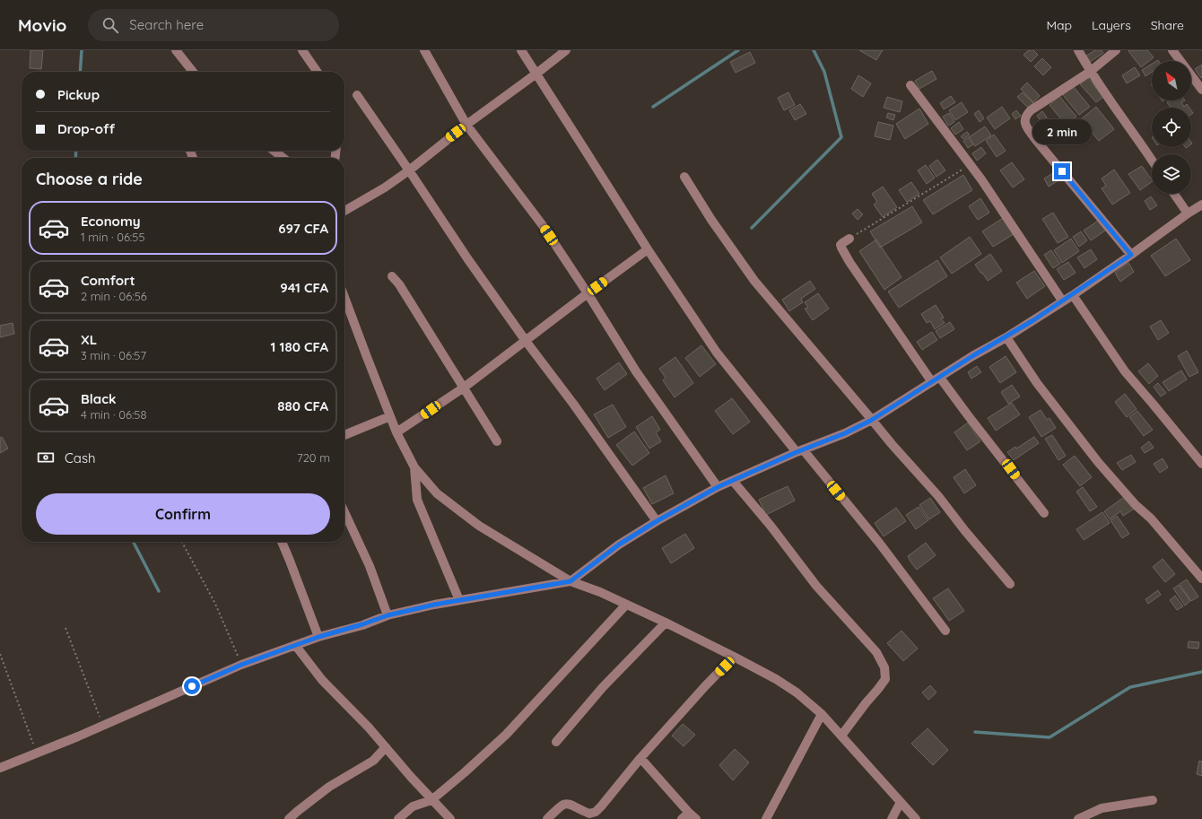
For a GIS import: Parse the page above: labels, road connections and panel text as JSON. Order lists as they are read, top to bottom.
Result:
{
  "north": "top left",
  "page": {
    "header": "Movio",
    "search": "Search here",
    "nav": ["Map", "Layers", "Share"],
    "banner": ["Pickup", "Drop-off"],
    "bubble": "2 min",
    "heading": "Choose a ride",
    "list": [
      {
        "name": "Economy",
        "note": "1 min · 06:55",
        "value": "697 CFA"
      },
      {
        "name": "Comfort",
        "note": "2 min · 06:56",
        "value": "941 CFA"
      },
      {
        "name": "XL",
        "note": "3 min · 06:57",
        "value": "1 180 CFA"
      },
      {
        "name": "Black",
        "note": "4 min · 06:58",
        "value": "880 CFA"
      }
    ],
    "pay": ["Cash", "720 m"],
    "buttons": "Confirm"
  }
}
